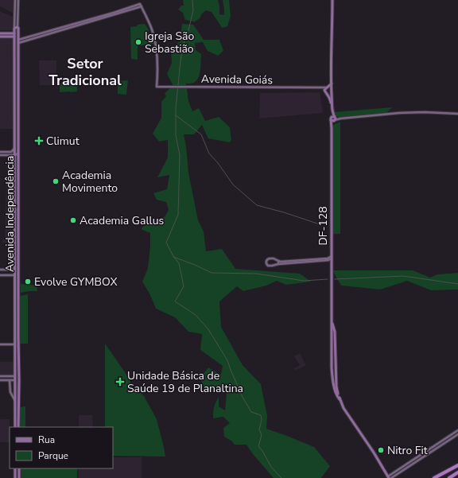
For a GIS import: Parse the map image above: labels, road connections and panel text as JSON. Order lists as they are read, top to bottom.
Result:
{
  "streets": {
    "main road": ["Avenida Independência", "DF-128"],
    "street": ["Avenida Goiás"]
  },
  "crossings": [
    ["Avenida Goiás", "Avenida Independência"]
  ],
  "districts": ["Setor Tradicional"],
  "places": {
    "other": [
      "Igreja São Sebastião",
      "Academia Movimento",
      "Academia Gallus",
      "Evolve GYMBOX",
      "Nitro Fit"
    ],
    "health": ["Climut", "Unidade Básica de Saúde 19 de Planaltina"]
  },
  "legend": ["Rua", "Parque"]
}
